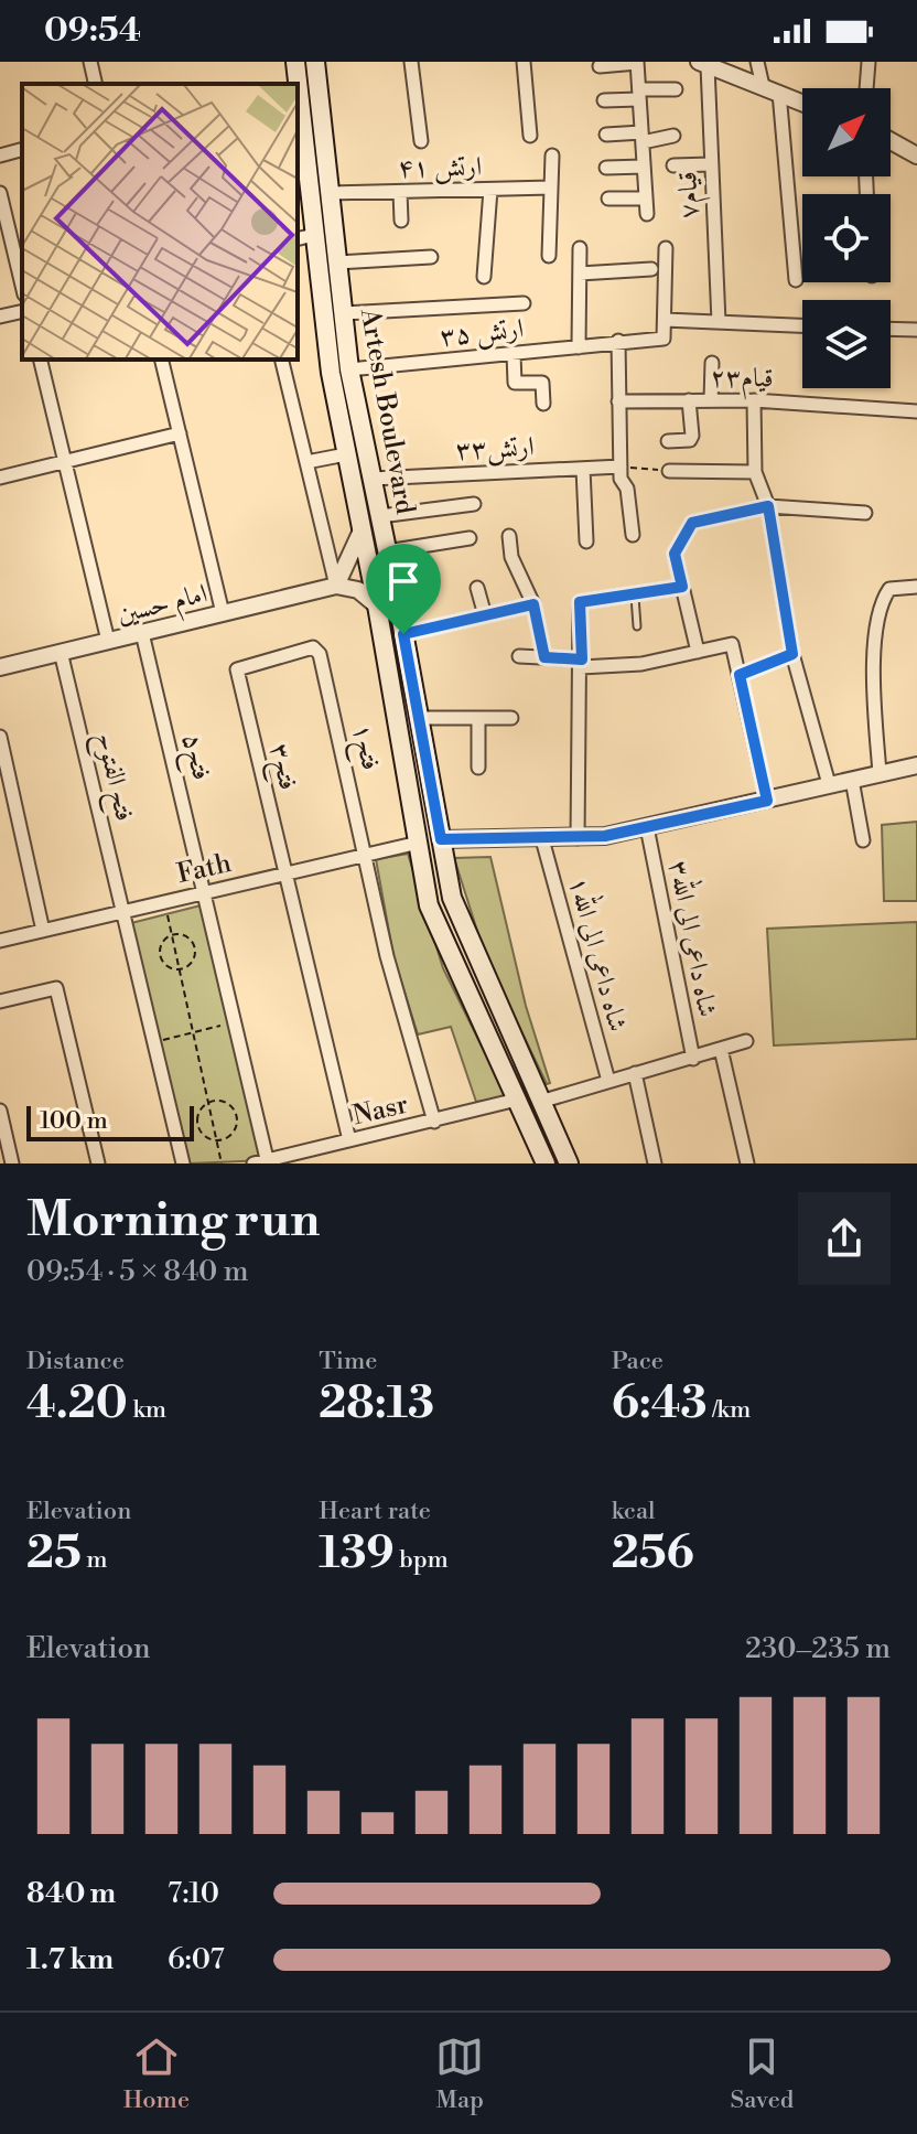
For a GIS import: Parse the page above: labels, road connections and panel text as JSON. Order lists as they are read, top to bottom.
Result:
{
  "streets": {
    "main road": ["Artesh Boulevard"],
    "street": [
      "ارتش ۴۱",
      "قیام۷",
      "ارتش ۳۵",
      "قیام۲۳",
      "ارتش۳۳",
      "امام حسین",
      "۱فتح",
      "۵فتح",
      "۳فتح",
      "فتح الفتوح",
      "Fath",
      "شاه داعی الی الله۳",
      "شاه داعی الی الله۱",
      "Nasr"
    ]
  },
  "crossings": [
    ["ارتش ۴۱", "Artesh Boulevard"],
    ["ارتش ۳۵", "Artesh Boulevard"],
    ["Artesh Boulevard", "ارتش۳۳"],
    ["Artesh Boulevard", "Fath"],
    ["Artesh Boulevard", "Nasr"],
    ["امام حسین", "۵فتح"],
    ["امام حسین", "فتح الفتوح"],
    ["۱فتح", "۳فتح"],
    ["۱فتح", "Fath"],
    ["۱فتح", "Nasr"],
    ["۵فتح", "Fath"],
    ["۵فتح", "Nasr"],
    ["۳فتح", "Fath"],
    ["۳فتح", "Nasr"],
    ["فتح الفتوح", "Fath"]
  ],
  "scale_bar": "100 m",
  "north": "top right",
  "page": {
    "status": "09:54",
    "scale": "100 m",
    "heading": ["Morning run", "09:54 · 5 × 840 m"],
    "stats": [
      ["Distance", "4.20 km"],
      ["Time", "28:13"],
      ["Pace", "6:43 /km"],
      ["Elevation", "25 m"],
      ["Heart rate", "139 bpm"],
      ["kcal", "256"]
    ],
    "chart": ["Elevation", "230–235 m"],
    "list": [
      {
        "name": "840 m",
        "note": "7:10"
      },
      {
        "name": "1.7 km",
        "note": "6:07"
      }
    ],
    "tabs": ["Home", "Map", "Saved"]
  }
}
